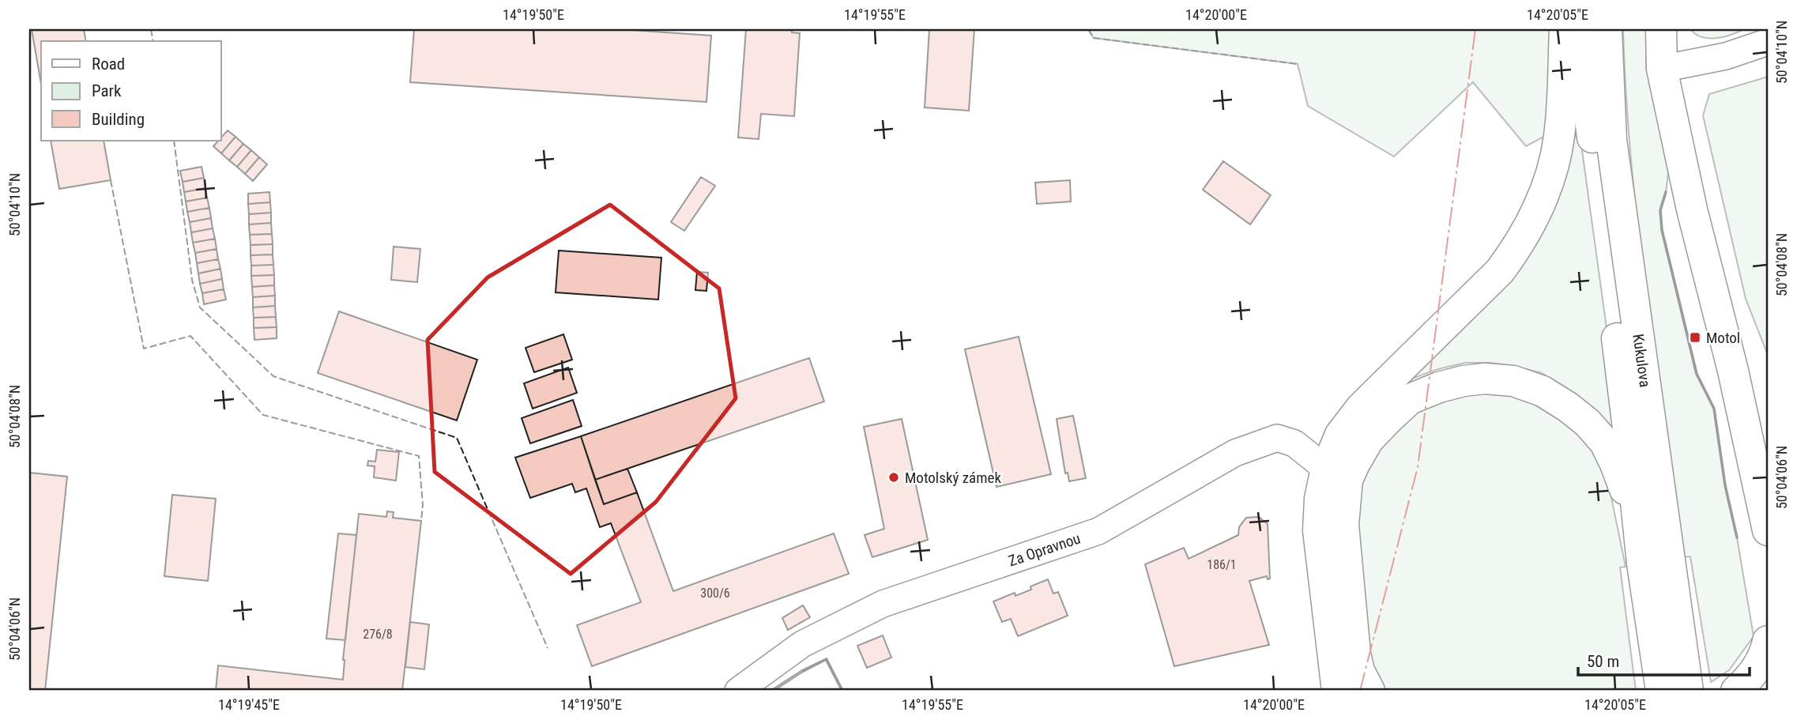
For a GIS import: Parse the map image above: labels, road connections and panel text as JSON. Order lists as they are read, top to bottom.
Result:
{
  "streets": {
    "main road": ["Kukulova"],
    "street": ["Za Opravnou"]
  },
  "places": {
    "transit": ["Motol"],
    "other": ["Motolský zámek"]
  },
  "house_numbers": ["186/1", "300/6", "276/8"],
  "legend": ["Road", "Park", "Building"],
  "scale_bar": "50 m",
  "coordinates": [
    "14°19'50\"E",
    "14°19'55\"E",
    "14°20'00\"E",
    "14°20'05\"E",
    "50°04'10\"N",
    "50°04'08\"N",
    "50°04'06\"N",
    "14°19'45\"E"
  ]
}
